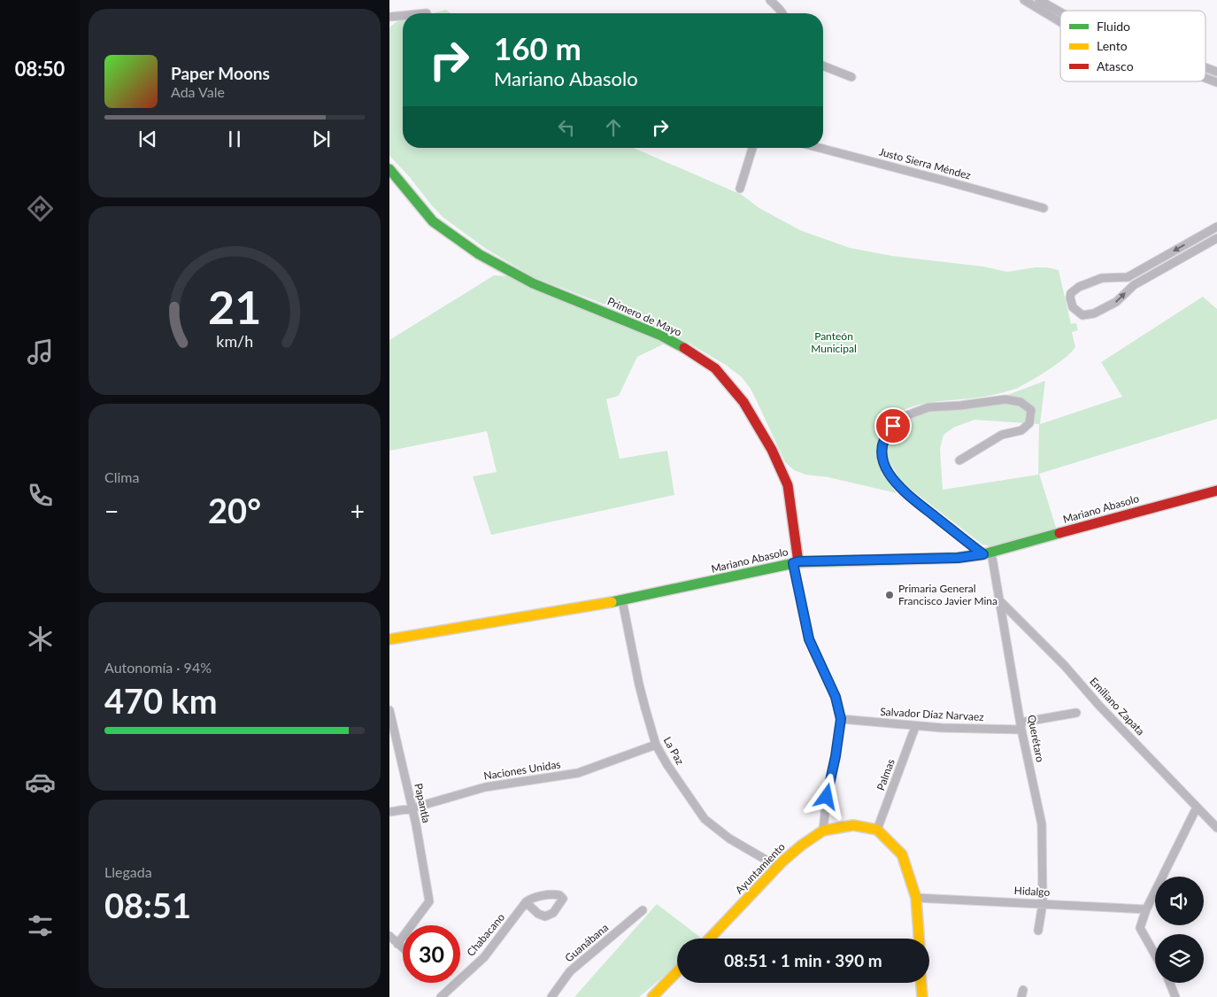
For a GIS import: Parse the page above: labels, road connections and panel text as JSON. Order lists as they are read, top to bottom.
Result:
{
  "streets": {
    "street": [
      "Justo Sierra Méndez",
      "Primero de Mayo",
      "Mariano Abasolo",
      "Emiliano Zapata",
      "Salvador Díaz Narvaez",
      "Querétaro",
      "La Paz",
      "Naciones Unidas",
      "Palmas",
      "Papantla",
      "Ayuntamiento",
      "Hidalgo",
      "Chabacano",
      "Guanábana"
    ]
  },
  "crossings": [
    ["Primero de Mayo", "Mariano Abasolo"],
    ["Mariano Abasolo", "Querétaro"],
    ["Mariano Abasolo", "La Paz"],
    ["Emiliano Zapata", "Querétaro"],
    ["Salvador Díaz Narvaez", "Querétaro"],
    ["Salvador Díaz Narvaez", "Palmas"],
    ["Querétaro", "Hidalgo"],
    ["La Paz", "Naciones Unidas"],
    ["La Paz", "Ayuntamiento"],
    ["Naciones Unidas", "Papantla"],
    ["Palmas", "Ayuntamiento"],
    ["Ayuntamiento", "Hidalgo"]
  ],
  "parks": ["Panteón Municipal"],
  "places": ["Primaria General Francisco Javier Mina"],
  "legend": ["Fluido", "Lento", "Atasco"],
  "page": {
    "tabs": "08:50",
    "turn": ["160 m", "Mariano Abasolo"],
    "song": ["Paper Moons", "Ada Vale"],
    "tile": [
      "Clima",
      ["Autonomía · 94%", "470 km"],
      ["Llegada", "08:51"]
    ],
    "heat": ["−", "20°", "+"],
    "limit": "30",
    "trip": "08:51 · 1 min · 390 m",
    "gauge": ["21", "km/h"]
  }
}
